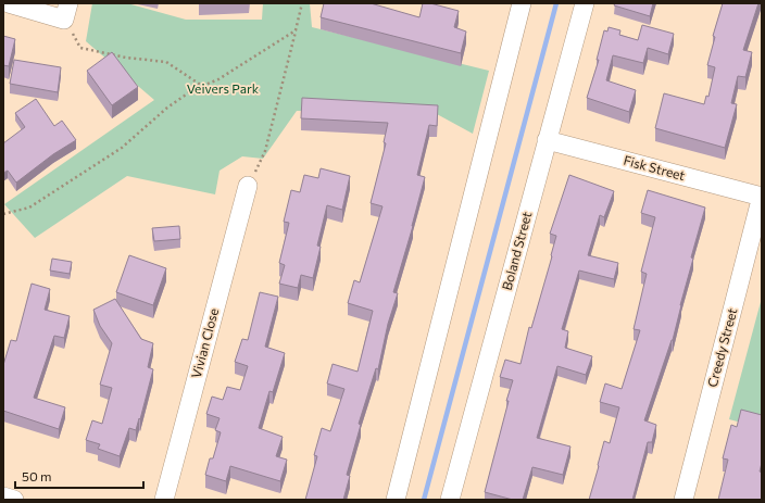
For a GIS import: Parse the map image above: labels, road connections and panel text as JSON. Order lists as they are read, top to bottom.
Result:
{
  "streets": {
    "street": [
      "Fisk Street",
      "Boland Street",
      "Vivian Close",
      "Creedy Street"
    ]
  },
  "crossings": [
    ["Fisk Street", "Boland Street"],
    ["Fisk Street", "Creedy Street"]
  ],
  "parks": ["Veivers Park"],
  "scale_bar": "50 m"
}
